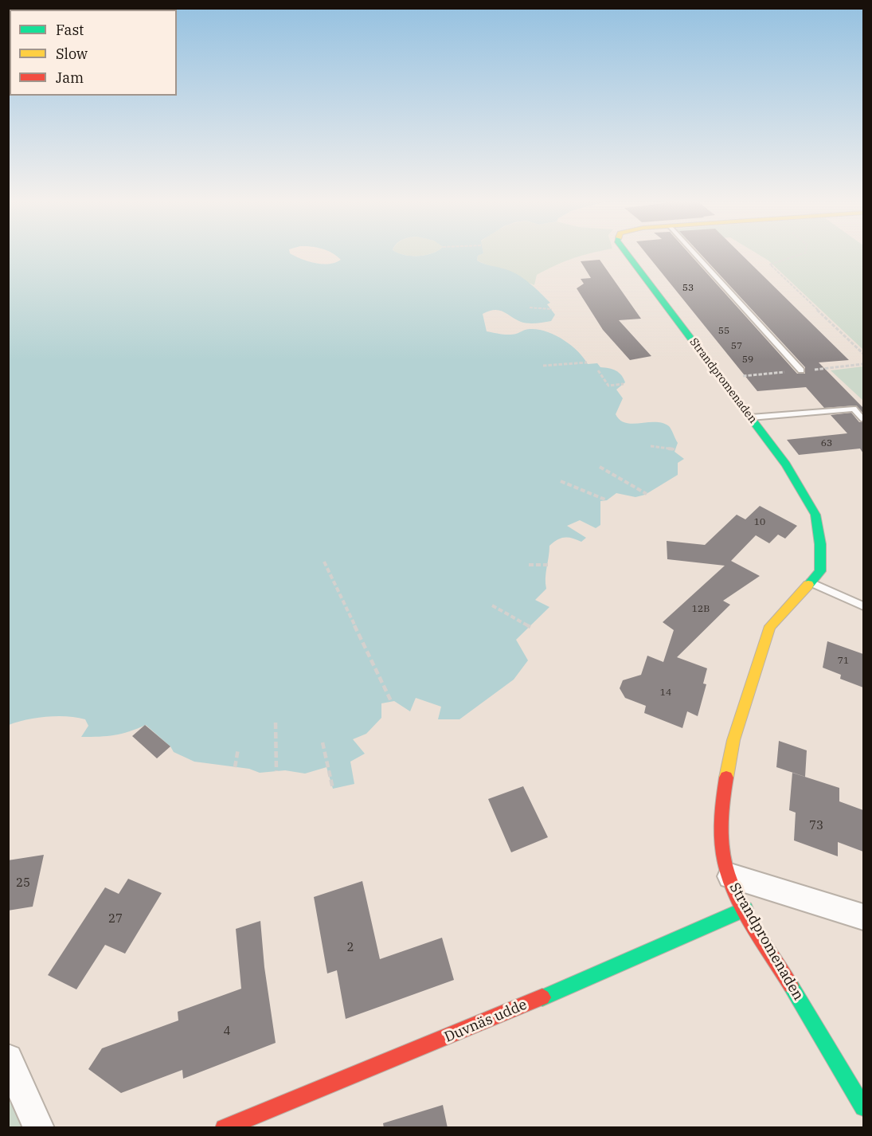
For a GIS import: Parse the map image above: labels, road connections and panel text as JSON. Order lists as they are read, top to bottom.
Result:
{
  "streets": {
    "street": ["Strandpromenaden", "Duvnäs udde"]
  },
  "crossings": [
    ["Strandpromenaden", "Duvnäs udde"]
  ],
  "house_numbers": [
    "53",
    "55",
    "57",
    "59",
    "63",
    "10",
    "12B",
    "71",
    "14",
    "73",
    "25",
    "27",
    "2",
    "4"
  ],
  "legend": ["Fast", "Slow", "Jam"]
}
